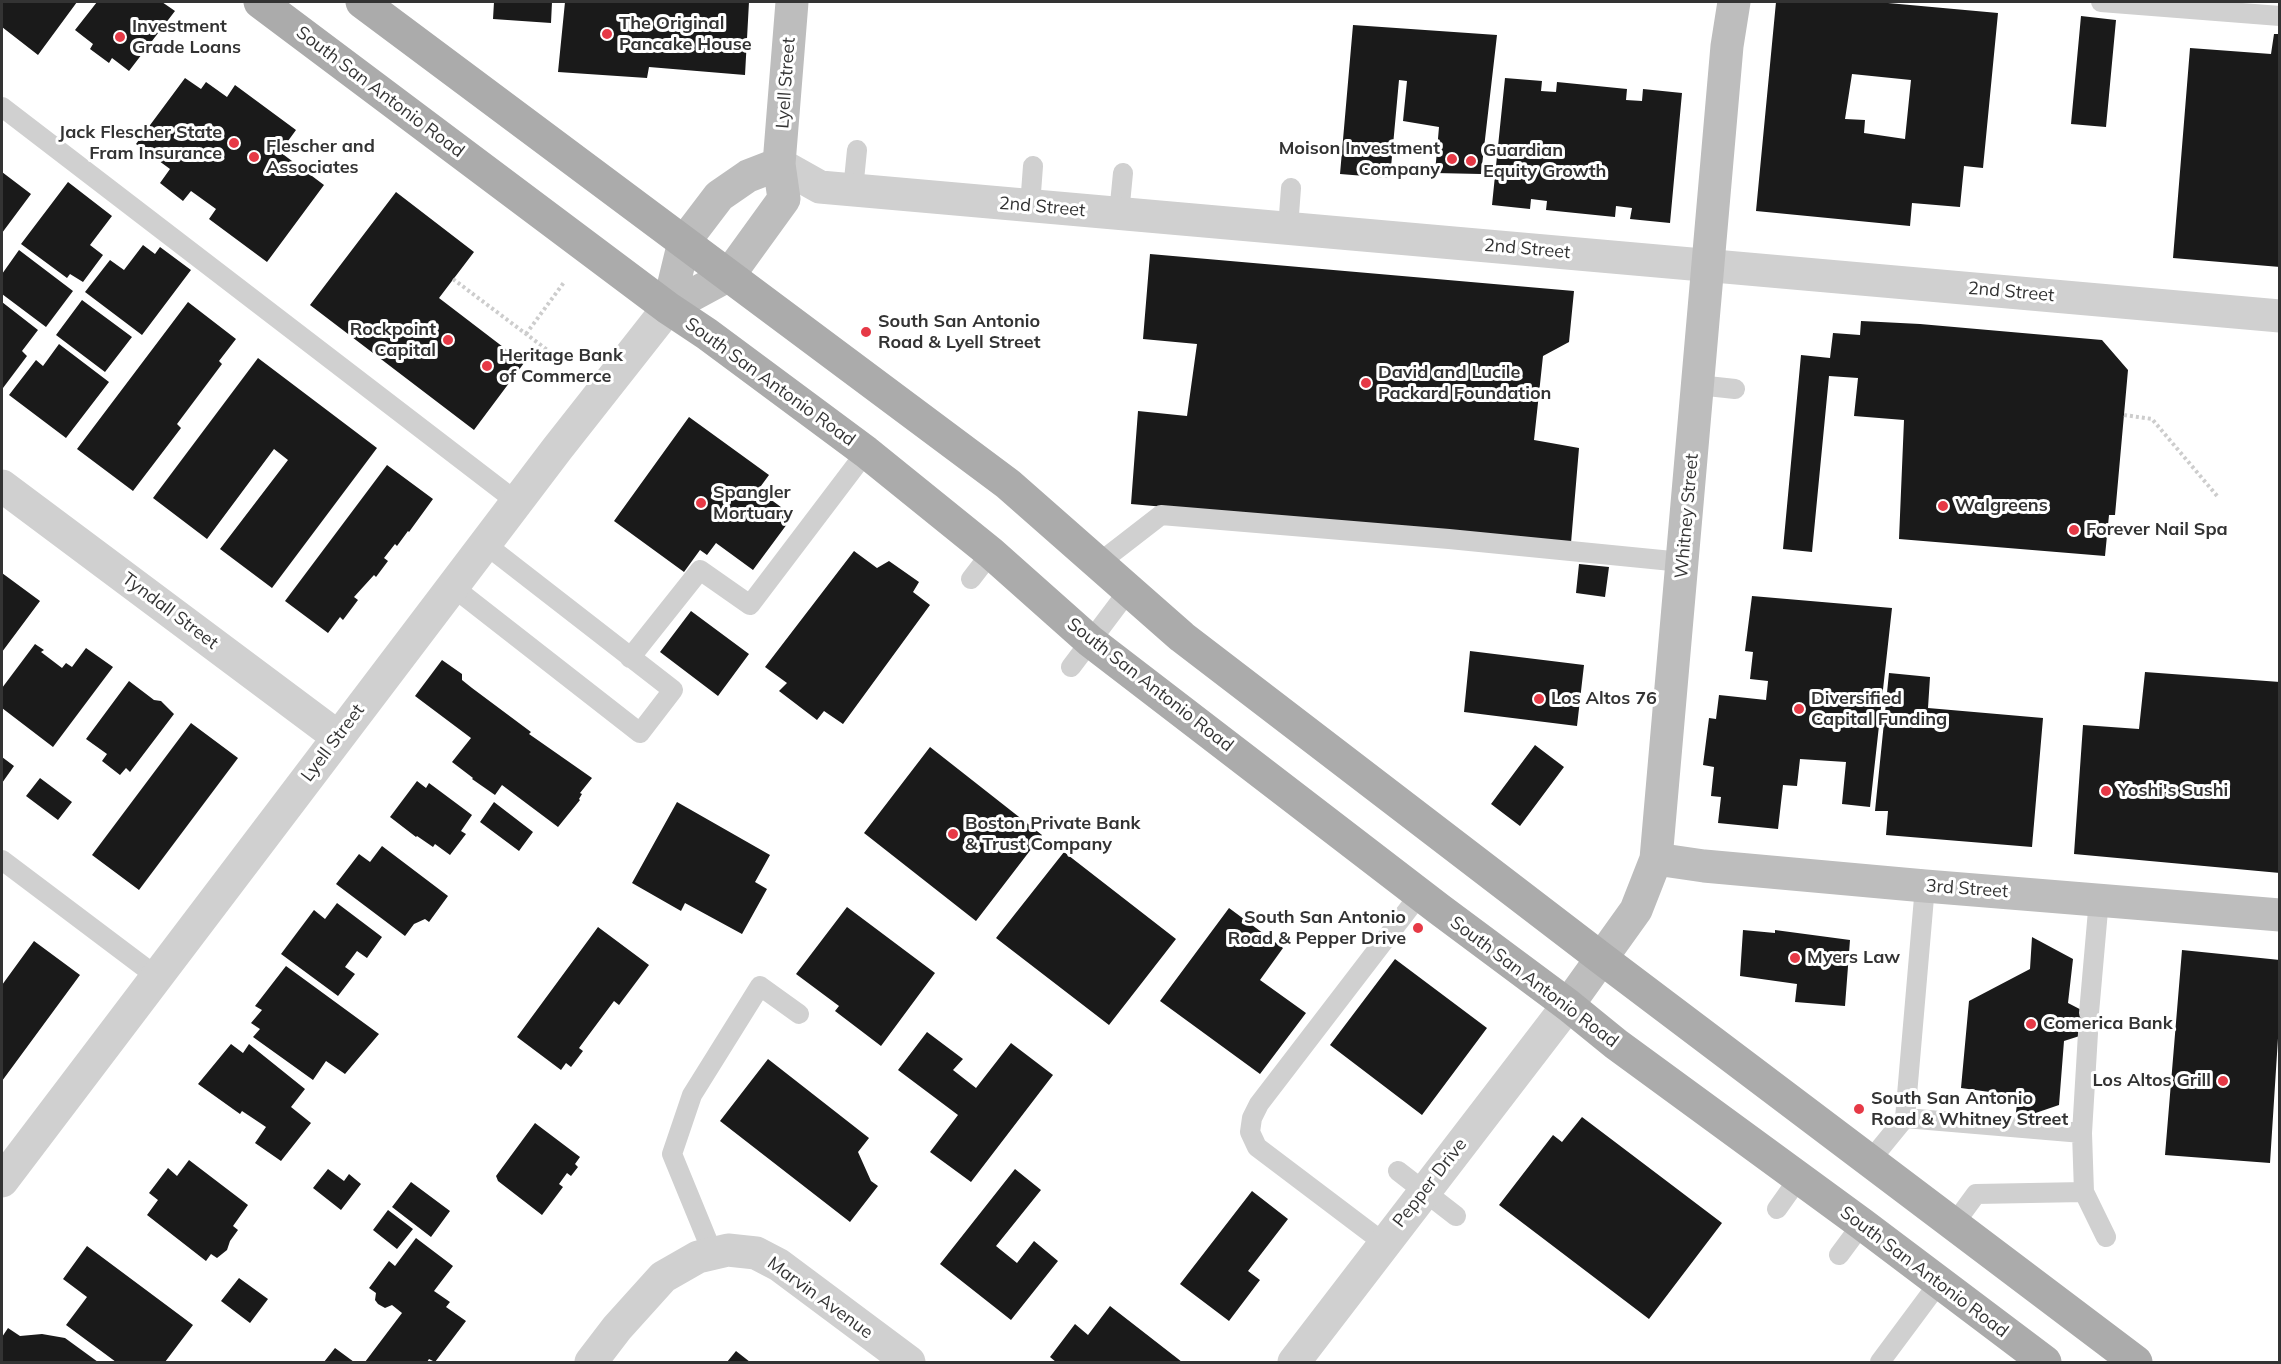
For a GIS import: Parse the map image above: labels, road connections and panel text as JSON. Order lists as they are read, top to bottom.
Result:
{
  "streets": {
    "main road": ["South San Antonio Road"],
    "street": [
      "Lyell Street",
      "2nd Street",
      "Whitney Street",
      "Tyndall Street",
      "3rd Street",
      "Pepper Drive",
      "Marvin Avenue"
    ]
  },
  "crossings": [
    ["Lyell Street", "South San Antonio Road"],
    ["Lyell Street", "2nd Street"],
    ["Lyell Street", "Tyndall Street"],
    ["South San Antonio Road", "Whitney Street"],
    ["South San Antonio Road", "Pepper Drive"],
    ["2nd Street", "Whitney Street"],
    ["Whitney Street", "3rd Street"],
    ["Whitney Street", "Pepper Drive"]
  ],
  "places": [
    "The Original Pancake House",
    "Investment Grade Loans",
    "Jack Flescher State Fram Insurance",
    "Flescher and Associates",
    "Moison Investment Company",
    "Guardian Equity Growth",
    "South San Antonio Road & Lyell Street",
    "Rockpoint Capital",
    "Heritage Bank of Commerce",
    "David and Lucile Packard Foundation",
    "Spangler Mortuary",
    "Walgreens",
    "Forever Nail Spa",
    "Los Altos 76",
    "Diversified Capital Funding",
    "Yoshi's Sushi",
    "Boston Private Bank & Trust Company",
    "South San Antonio Road & Pepper Drive",
    "Myers Law",
    "Comerica Bank",
    "Los Altos Grill",
    "South San Antonio Road & Whitney Street"
  ]
}
